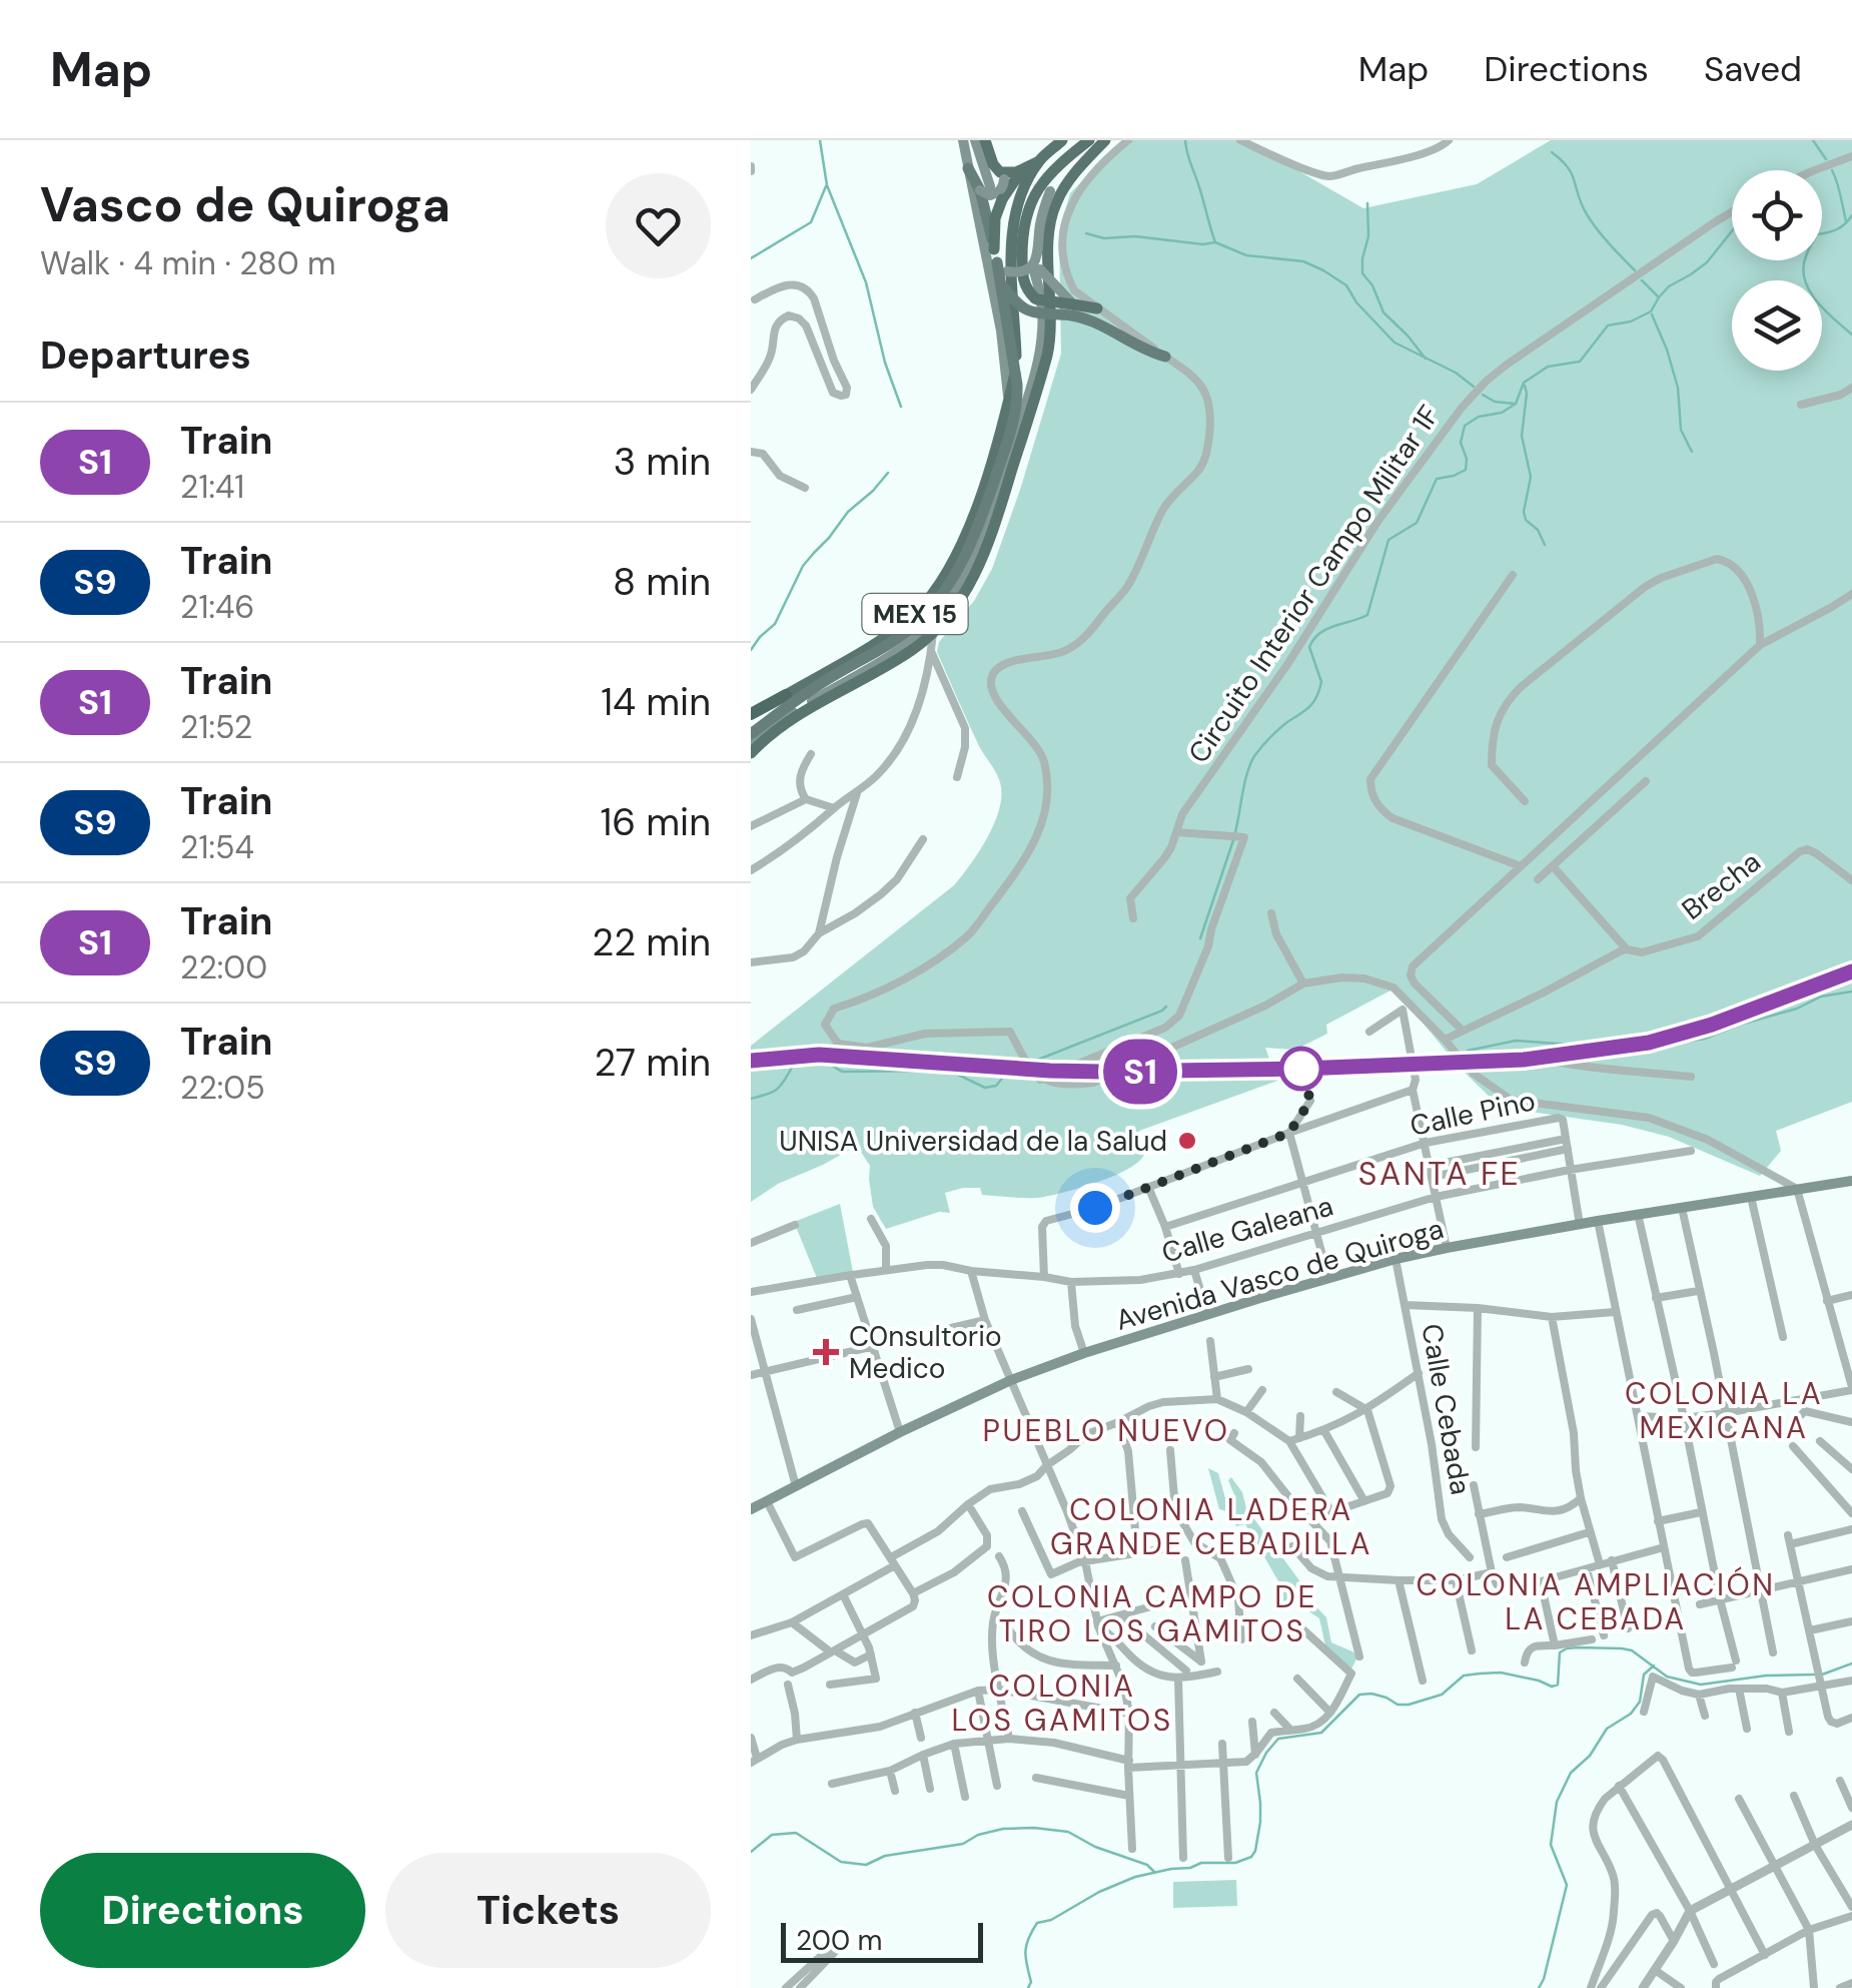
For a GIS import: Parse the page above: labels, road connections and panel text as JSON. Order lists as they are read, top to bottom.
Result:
{
  "streets": {
    "highway": ["MEX 15"],
    "main road": ["Avenida Vasco de Quiroga"],
    "street": [
      "Circuito Interior Campo Militar 1F",
      "Brecha",
      "Calle Pino",
      "Calle Galeana",
      "Calle Cebada"
    ]
  },
  "crossings": [
    ["Avenida Vasco de Quiroga", "Calle Cebada"]
  ],
  "districts": [
    "SANTA FE",
    "COLONIA LA MEXICANA",
    "PUEBLO NUEVO",
    "COLONIA LADERA GRANDE CEBADILLA",
    "COLONIA AMPLIACIÓN LA CEBADA",
    "COLONIA CAMPO DE TIRO LOS GAMITOS",
    "COLONIA LOS GAMITOS"
  ],
  "places": {
    "other": ["UNISA Universidad de la Salud"],
    "health": ["C0nsultorio Medico"]
  },
  "scale_bar": "200 m",
  "page": {
    "header": "Map",
    "nav": ["Map", "Directions", "Saved"],
    "heading": [
      ["Vasco de Quiroga", "Walk · 4 min · 280 m"],
      "Departures"
    ],
    "on_map": "S1",
    "list": [
      {
        "mark": "S1",
        "name": "Train",
        "note": "21:41",
        "value": "3 min"
      },
      {
        "mark": "S9",
        "name": "Train",
        "note": "21:46",
        "value": "8 min"
      },
      {
        "mark": "S1",
        "name": "Train",
        "note": "21:52",
        "value": "14 min"
      },
      {
        "mark": "S9",
        "name": "Train",
        "note": "21:54",
        "value": "16 min"
      },
      {
        "mark": "S1",
        "name": "Train",
        "note": "22:00",
        "value": "22 min"
      },
      {
        "mark": "S9",
        "name": "Train",
        "note": "22:05",
        "value": "27 min"
      }
    ],
    "buttons": ["Directions", "Tickets"],
    "scale": "200 m"
  }
}
